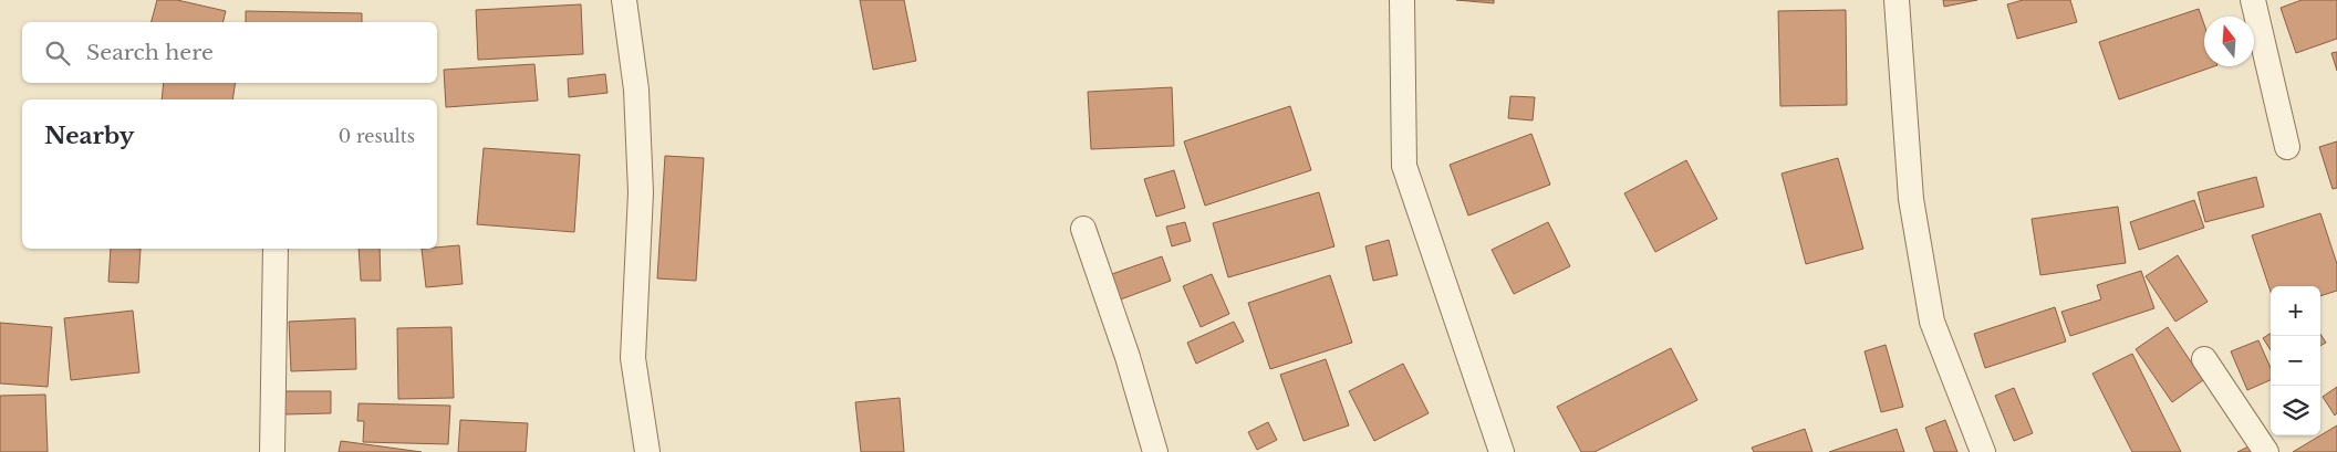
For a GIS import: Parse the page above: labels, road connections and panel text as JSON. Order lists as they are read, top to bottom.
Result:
{
  "north": "top",
  "page": {
    "search": "Search here",
    "heading": ["Nearby", "0 results"],
    "map_buttons": ["+", "−"]
  }
}
